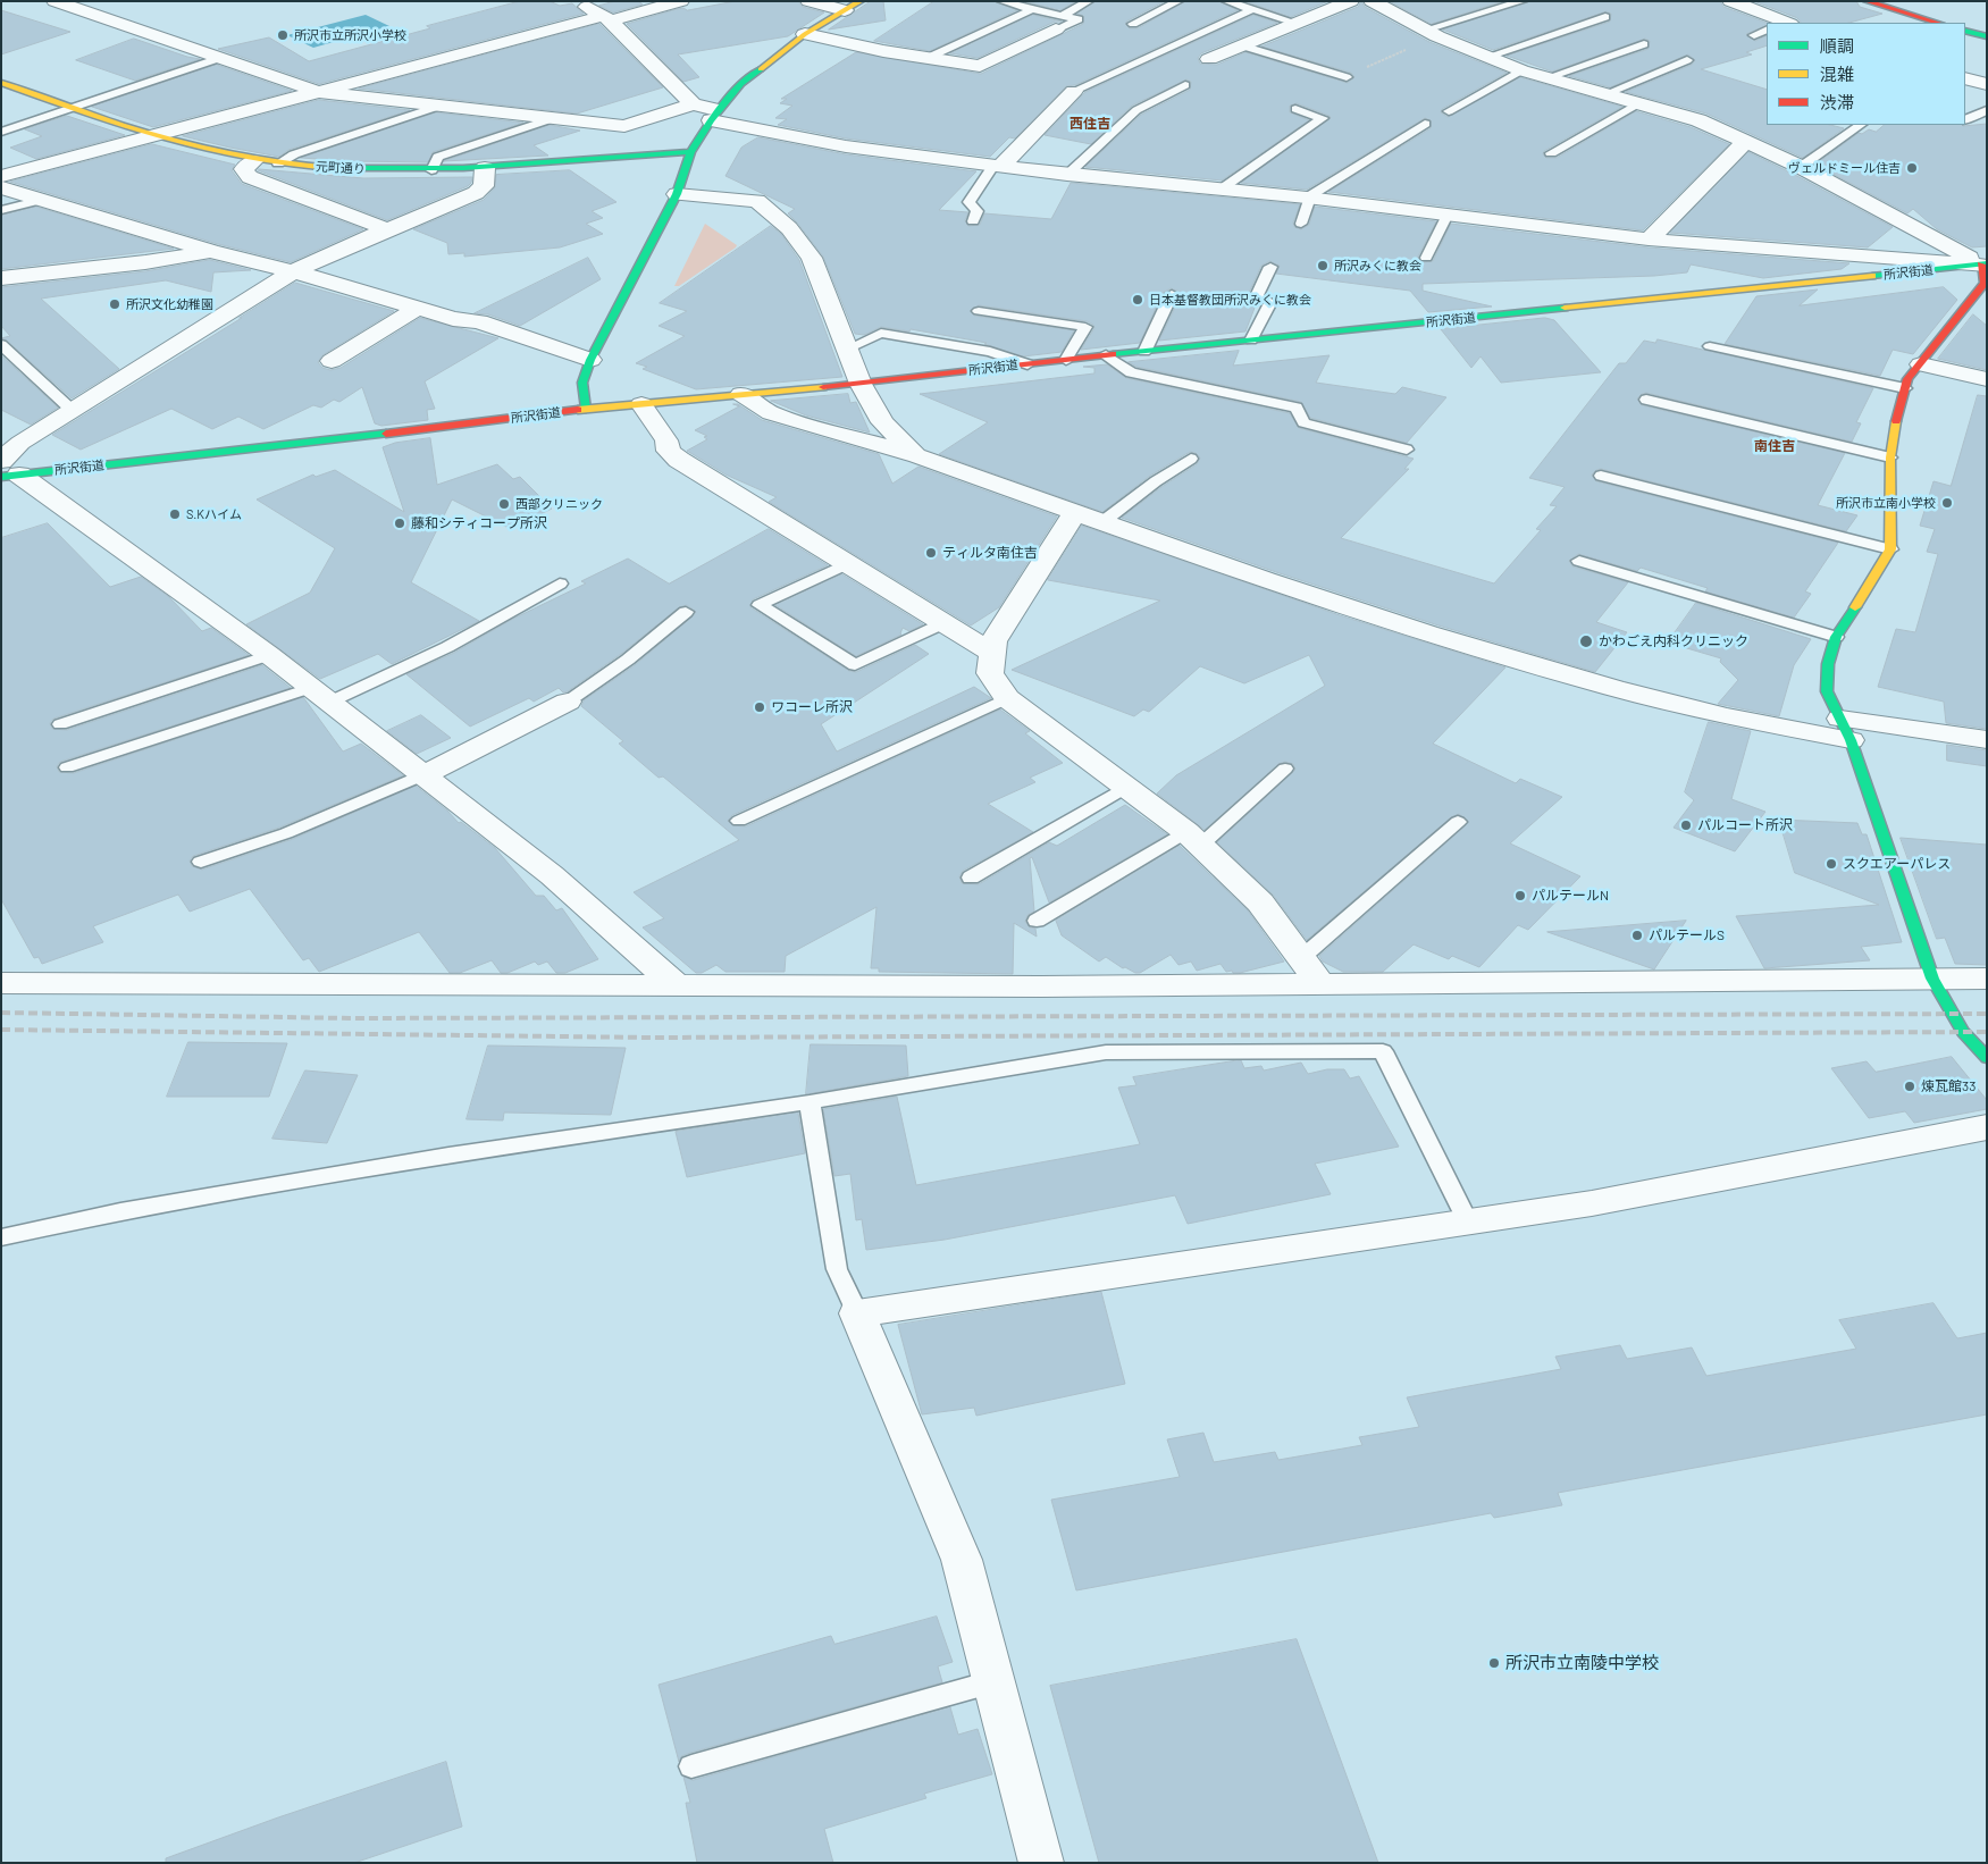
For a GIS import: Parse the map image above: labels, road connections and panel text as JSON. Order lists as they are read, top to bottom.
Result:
{
  "streets": {
    "street": ["元町通り", "所沢街道"]
  },
  "districts": ["西住吉", "南住吉"],
  "places": [
    "所沢市立所沢小学校",
    "ヴェルドミール住吉",
    "所沢みくに教会",
    "日本基督教団所沢みくに教会",
    "所沢文化幼稚園",
    "所沢市立南小学校",
    "西部クリニック",
    "S.Kハイム",
    "藤和シティコープ所沢",
    "ティルタ南住吉",
    "かわごえ内科クリニック",
    "ワコーレ所沢",
    "パルコート所沢",
    "スクエアーパレス",
    "パルテールN",
    "パルテールS",
    "煉瓦館33",
    "所沢市立南陵中学校"
  ],
  "legend": ["順調", "混雑", "渋滞"]
}
